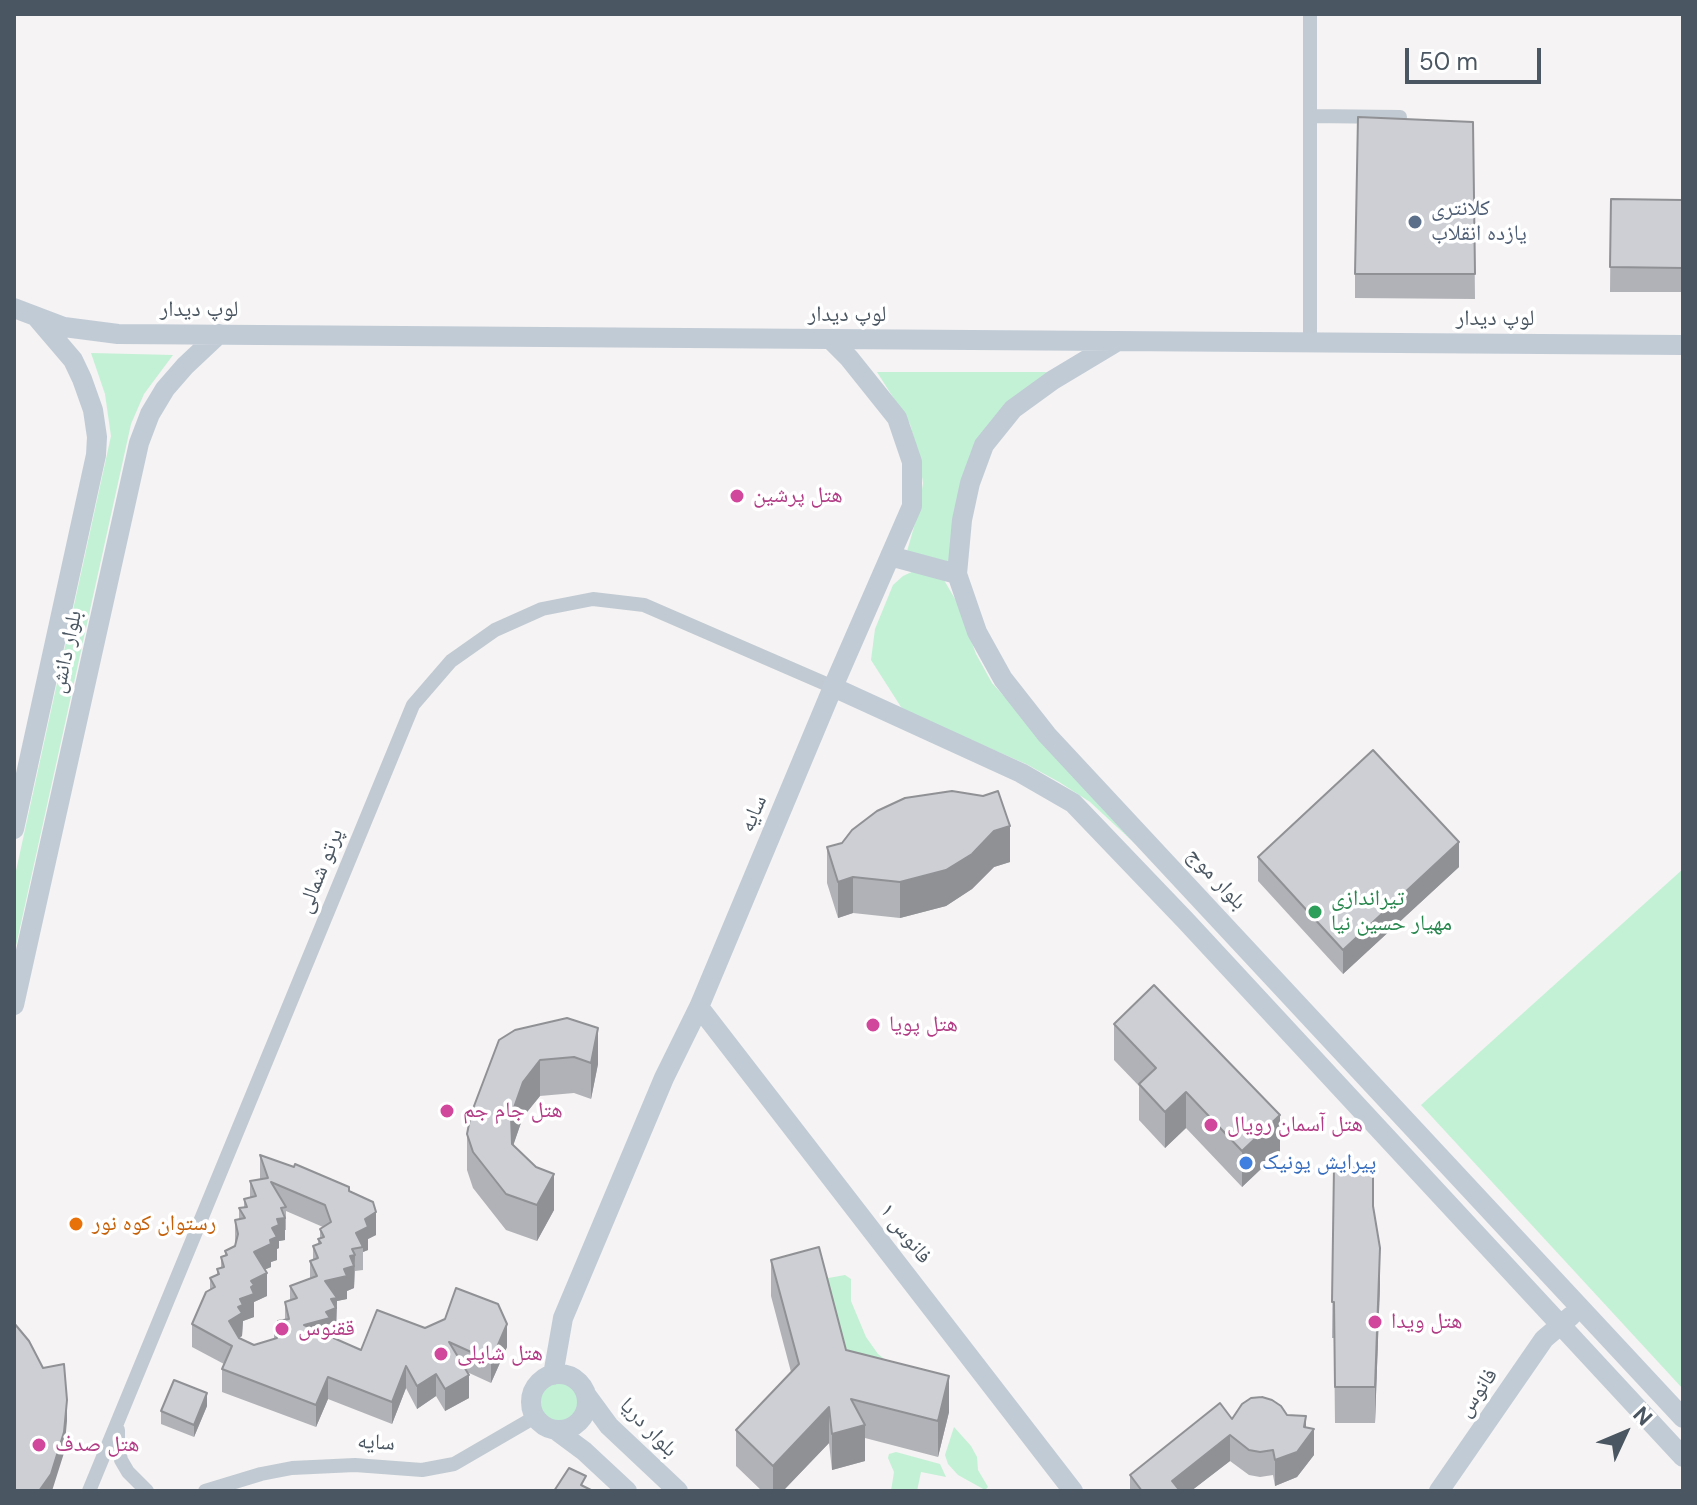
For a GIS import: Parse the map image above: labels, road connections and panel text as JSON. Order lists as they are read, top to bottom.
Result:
{
  "streets": {
    "street": [
      "لوپ دیدار",
      "بلوار دانش",
      "سایه",
      "پرتو شمالی",
      "بلوار موج",
      "فانوس ۱",
      "فانوس",
      "بلوار دریا"
    ]
  },
  "crossings": [
    ["لوپ دیدار", "بلوار دانش"],
    ["لوپ دیدار", "سایه"],
    ["لوپ دیدار", "بلوار موج"],
    ["سایه", "پرتو شمالی"],
    ["سایه", "فانوس ۱"],
    ["سایه", "بلوار دریا"],
    ["بلوار موج", "فانوس"]
  ],
  "places": [
    "کلانتری یازده انقلاب",
    "هتل پرشین",
    "تیراندازی مهیار حسین نیا",
    "هتل پویا",
    "هتل جام جم",
    "هتل آسمان رویال",
    "پیرایش یونیک",
    "رستوان کوه نور",
    "هتل ویدا",
    "ققنوس",
    "هتل شایلی",
    "هتل صدف"
  ],
  "scale_bar": "50 m",
  "north": "top right"
}
